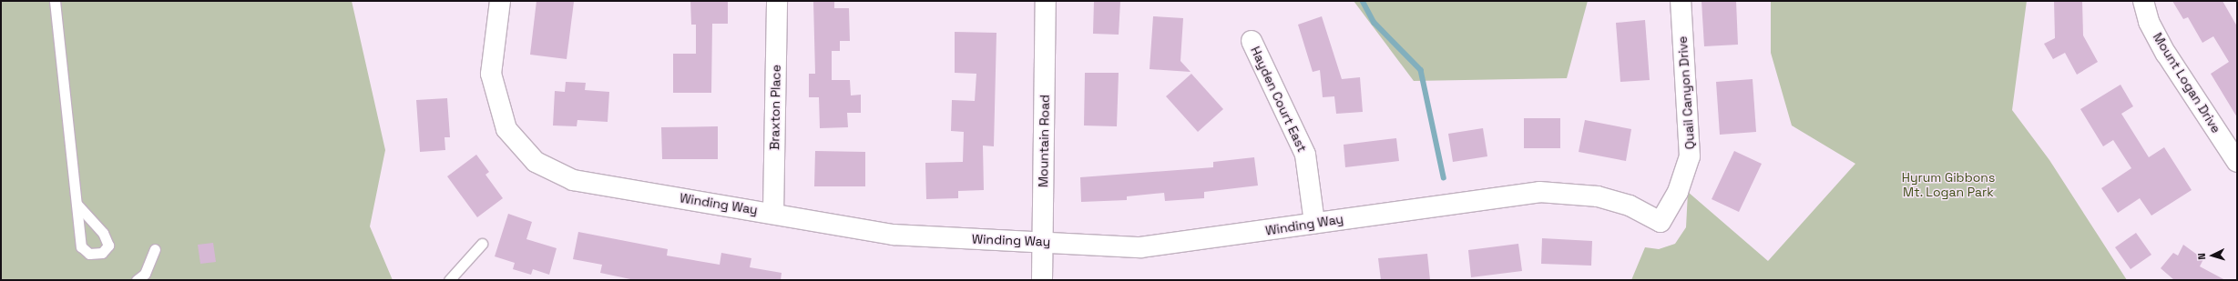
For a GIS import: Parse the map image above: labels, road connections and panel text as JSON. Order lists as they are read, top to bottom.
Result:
{
  "streets": {
    "street": [
      "Mount Logan Drive",
      "Quail Canyon Drive",
      "Hayden Court East",
      "Braxton Place",
      "Mountain Road",
      "Winding Way"
    ]
  },
  "crossings": [
    ["Quail Canyon Drive", "Winding Way"],
    ["Hayden Court East", "Winding Way"],
    ["Braxton Place", "Winding Way"],
    ["Mountain Road", "Winding Way"]
  ],
  "parks": ["Hyrum Gibbons Mt. Logan Park"],
  "north": "left"
}
